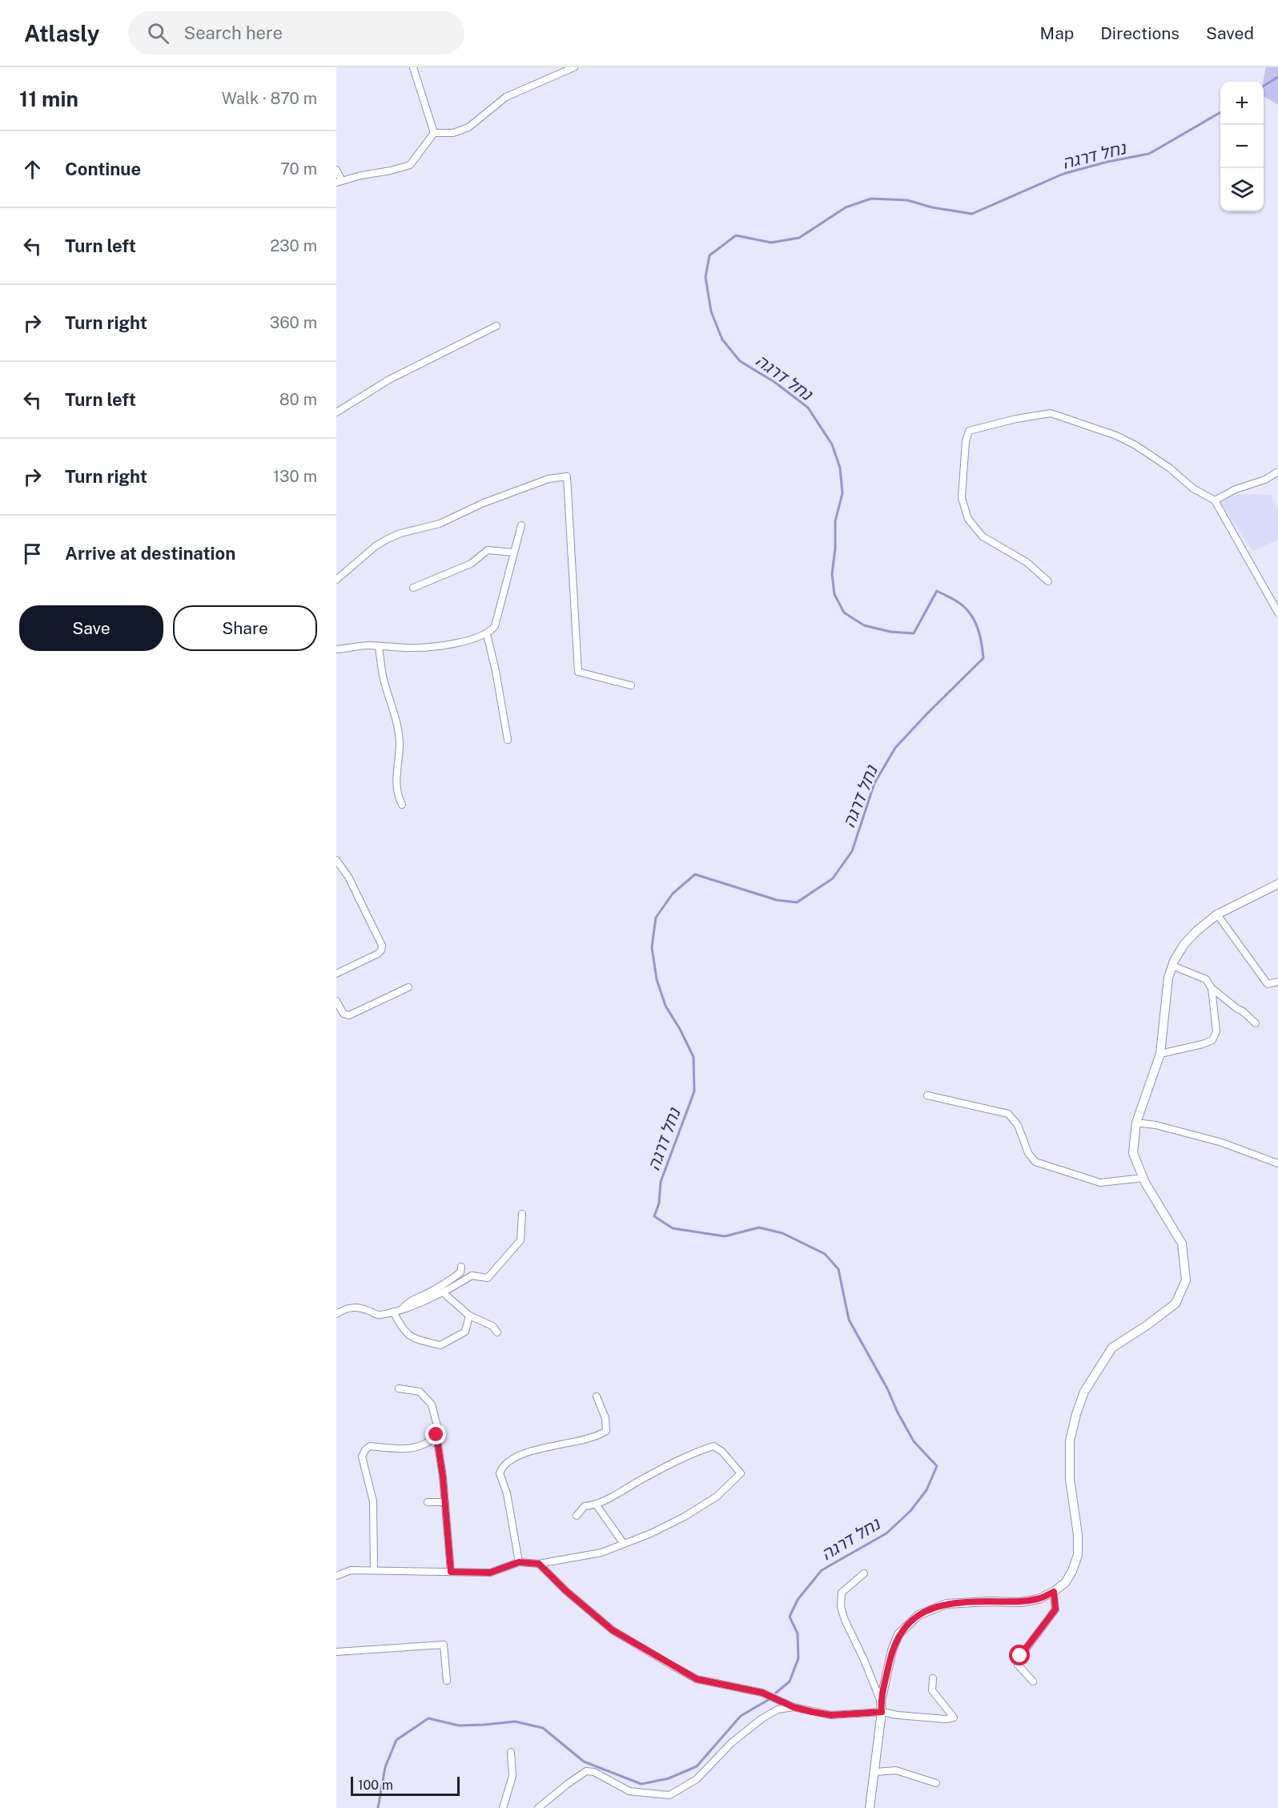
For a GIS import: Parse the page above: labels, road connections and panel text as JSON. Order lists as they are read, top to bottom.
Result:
{
  "water": ["נחל דרגה"],
  "scale_bar": "100 m",
  "page": {
    "header": "Atlasly",
    "search": "Search here",
    "nav": ["Map", "Directions", "Saved"],
    "heading": ["11 min", "Walk · 870 m"],
    "map_buttons": ["+", "−"],
    "list": [
      ["Continue", "70 m"],
      ["Turn left", "230 m"],
      ["Turn right", "360 m"],
      ["Turn left", "80 m"],
      ["Turn right", "130 m"],
      "Arrive at destination"
    ],
    "buttons": ["Save", "Share"],
    "scale": "100 m"
  }
}
